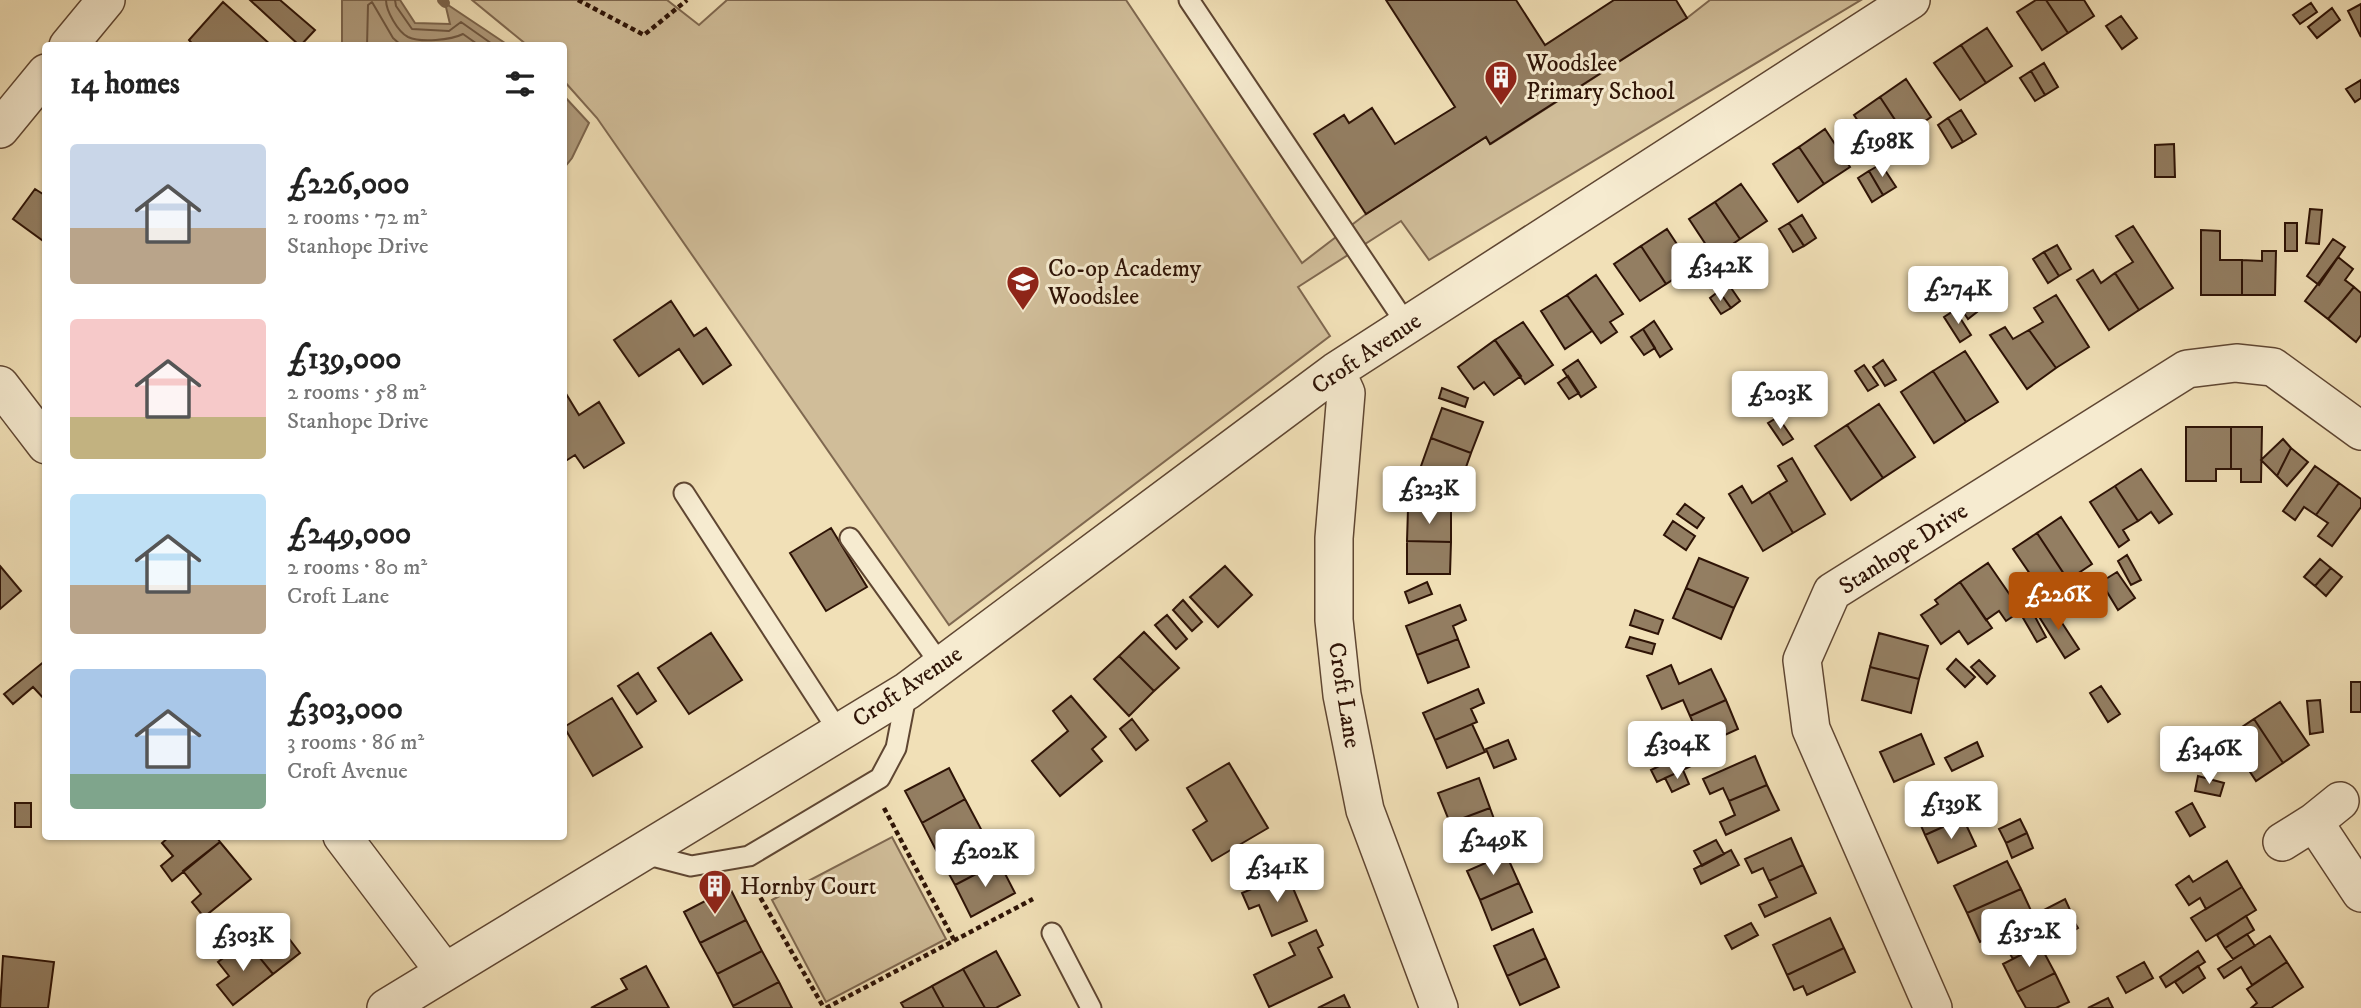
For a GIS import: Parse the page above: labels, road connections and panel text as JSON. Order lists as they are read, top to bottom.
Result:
{
  "streets": {
    "street": ["Croft Avenue", "Stanhope Drive", "Croft Lane"]
  },
  "crossings": [
    ["Croft Avenue", "Croft Lane"]
  ],
  "places": {
    "building": ["Woodslee Primary School", "Hornby Court"],
    "school or university": ["Co-op Academy Woodslee"]
  },
  "page": {
    "heading": "14 homes",
    "price": [
      "£198K",
      "£342K",
      "£274K",
      "£203K",
      "£323K",
      "£226K",
      "£304K",
      "£346K",
      "£139K",
      "£249K",
      "£202K",
      "£341K",
      "£352K",
      "£303K"
    ],
    "list": [
      {
        "name": "£226,000",
        "note": "2 rooms · 72 m² · Stanhope Drive"
      },
      {
        "name": "£139,000",
        "note": "2 rooms · 58 m² · Stanhope Drive"
      },
      {
        "name": "£249,000",
        "note": "2 rooms · 80 m² · Croft Lane"
      },
      {
        "name": "£303,000",
        "note": "3 rooms · 86 m² · Croft Avenue"
      }
    ]
  }
}
